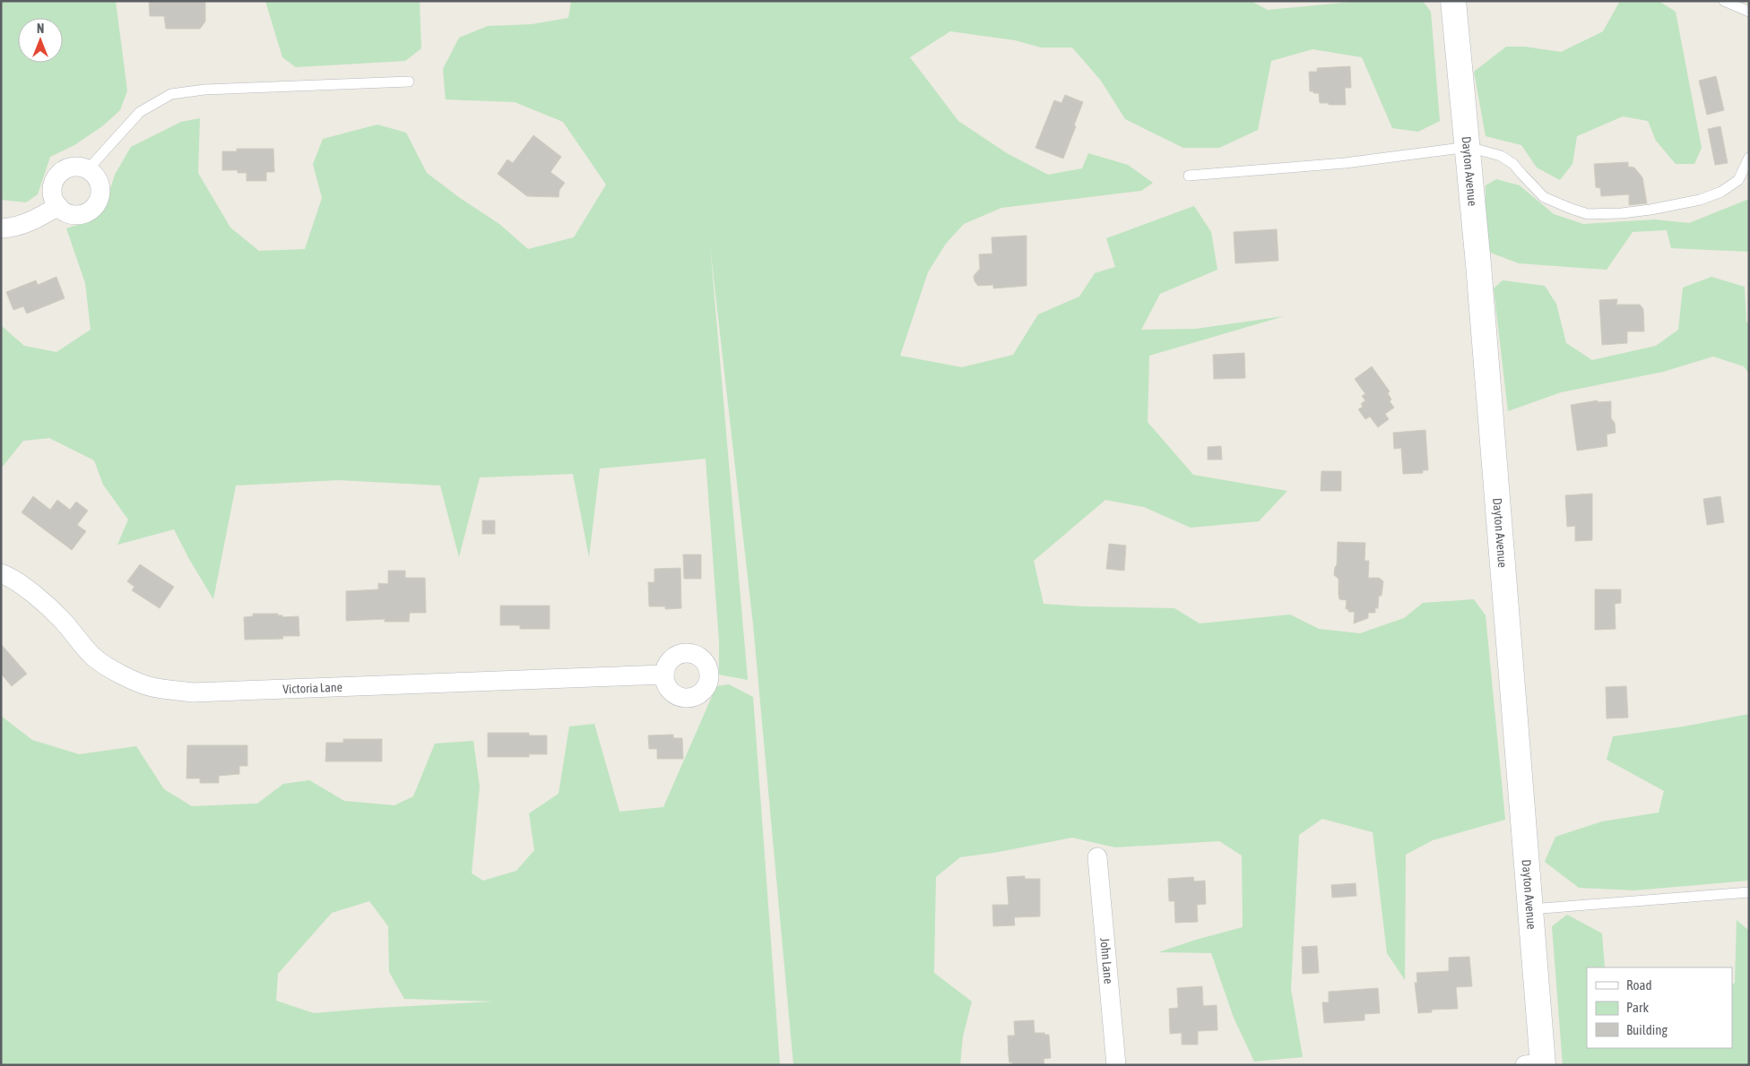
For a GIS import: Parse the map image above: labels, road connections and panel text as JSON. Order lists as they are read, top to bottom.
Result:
{
  "streets": {
    "street": ["Dayton Avenue", "Victoria Lane", "John Lane"]
  },
  "legend": ["Road", "Park", "Building"],
  "north": "top"
}
